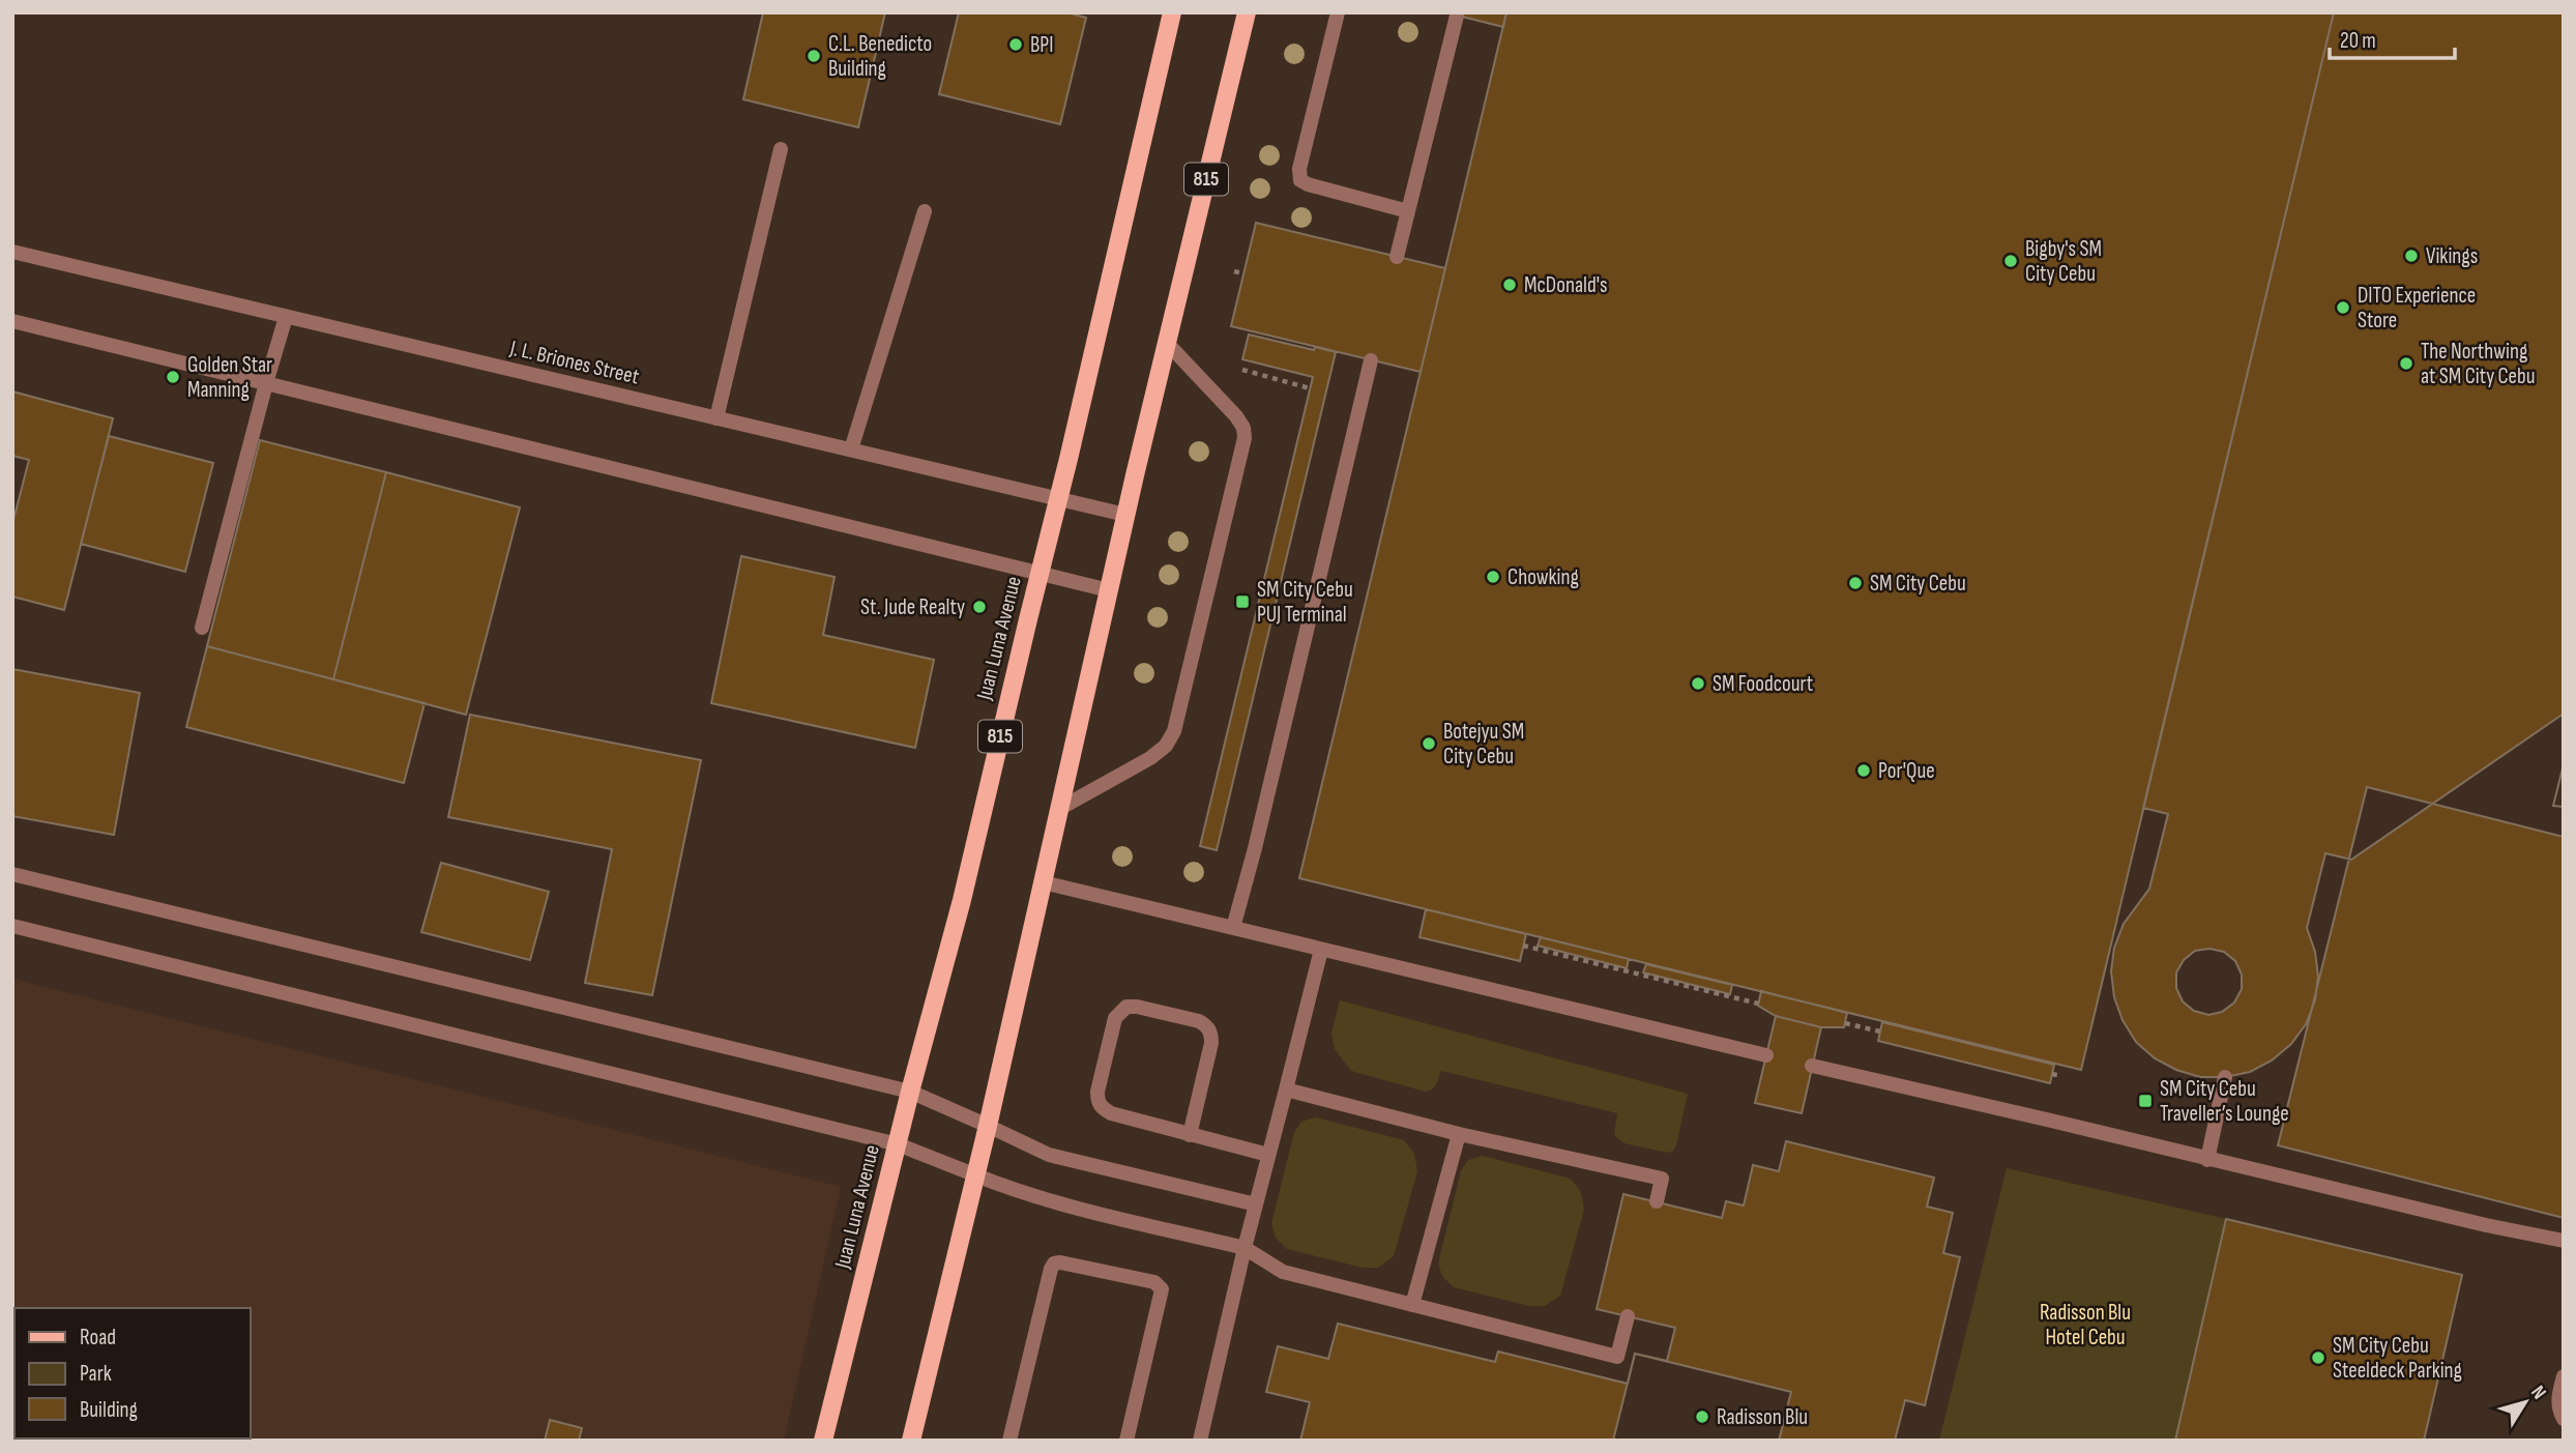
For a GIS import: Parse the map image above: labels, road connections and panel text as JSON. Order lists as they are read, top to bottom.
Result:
{
  "streets": {
    "main road": ["815", "Juan Luna Avenue"],
    "street": ["J. L. Briones Street"]
  },
  "crossings": [
    ["815", "J. L. Briones Street"],
    ["J. L. Briones Street", "Juan Luna Avenue"]
  ],
  "parks": ["Radisson Blu Hotel Cebu"],
  "places": {
    "other": [
      "BPI",
      "C.L. Benedicto Building",
      "Vikings",
      "Bigby's SM City Cebu",
      "McDonald's",
      "DITO Experience Store",
      "The Northwing at SM City Cebu",
      "Golden Star Manning",
      "Chowking",
      "SM City Cebu",
      "St. Jude Realty",
      "SM Foodcourt",
      "Botejyu SM City Cebu",
      "Por'Que",
      "SM City Cebu Steeldeck Parking",
      "Radisson Blu"
    ],
    "transit": ["SM City Cebu PUJ Terminal", "SM City Cebu Traveller’s Lounge"]
  },
  "legend": ["Road", "Park", "Building"],
  "scale_bar": "20 m",
  "north": "top right"
}
